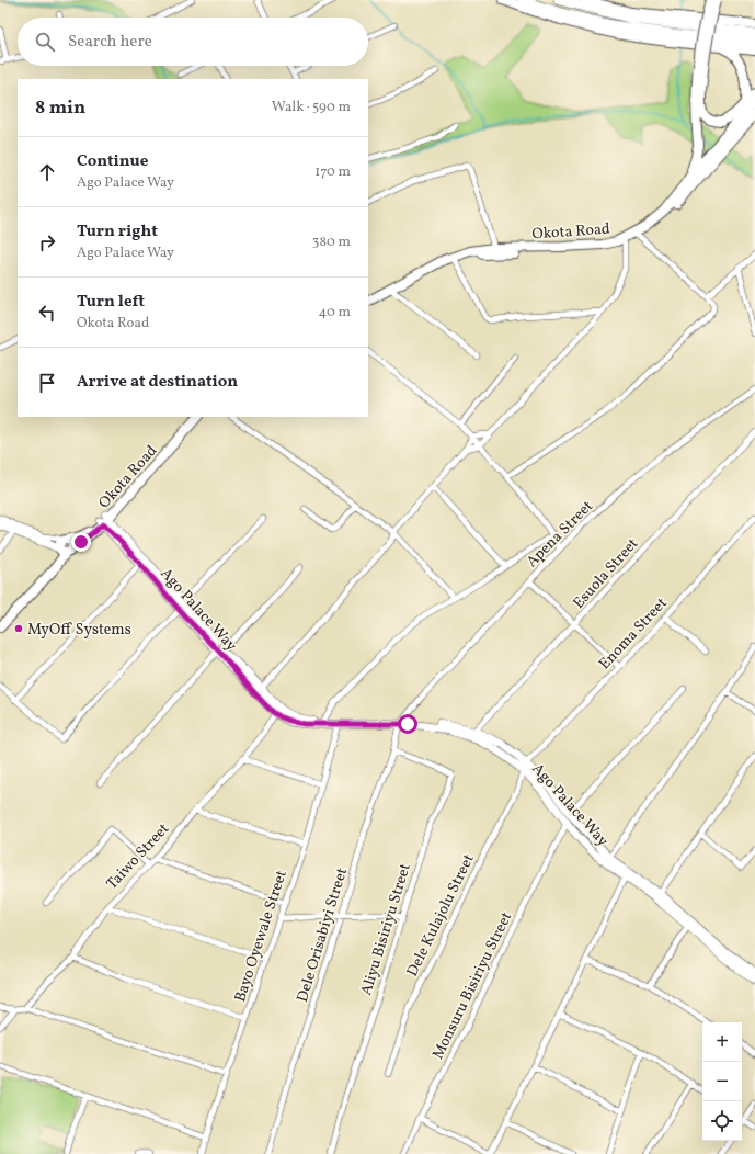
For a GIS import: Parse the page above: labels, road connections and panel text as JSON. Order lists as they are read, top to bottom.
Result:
{
  "streets": {
    "main road": ["Okota Road", "Ago Palace Way"],
    "street": [
      "Apena Street",
      "Esuola Street",
      "Enoma Street",
      "Taiwo Street",
      "Dele Kulajolu Street",
      "Aliyu Bisiriyu Street",
      "Dele Orisabiyi Street",
      "Bayo Oyewale Street",
      "Monsuru Bisiriyu Street"
    ]
  },
  "crossings": [
    ["Okota Road", "Ago Palace Way"],
    ["Apena Street", "Ago Palace Way"],
    ["Apena Street", "Dele Orisabiyi Street"],
    ["Esuola Street", "Ago Palace Way"],
    ["Ago Palace Way", "Enoma Street"],
    ["Ago Palace Way", "Taiwo Street"],
    ["Ago Palace Way", "Dele Kulajolu Street"],
    ["Ago Palace Way", "Dele Orisabiyi Street"],
    ["Ago Palace Way", "Bayo Oyewale Street"],
    ["Ago Palace Way", "Monsuru Bisiriyu Street"],
    ["Enoma Street", "Dele Kulajolu Street"],
    ["Aliyu Bisiriyu Street", "Dele Orisabiyi Street"]
  ],
  "places": ["MyOff Systems"],
  "page": {
    "search": "Search here",
    "heading": ["8 min", "Walk · 590 m"],
    "list": [
      ["Continue", "Ago Palace Way", "170 m"],
      ["Turn right", "Ago Palace Way", "380 m"],
      ["Turn left", "Okota Road", "40 m"],
      "Arrive at destination"
    ],
    "map_buttons": ["+", "−"]
  }
}
